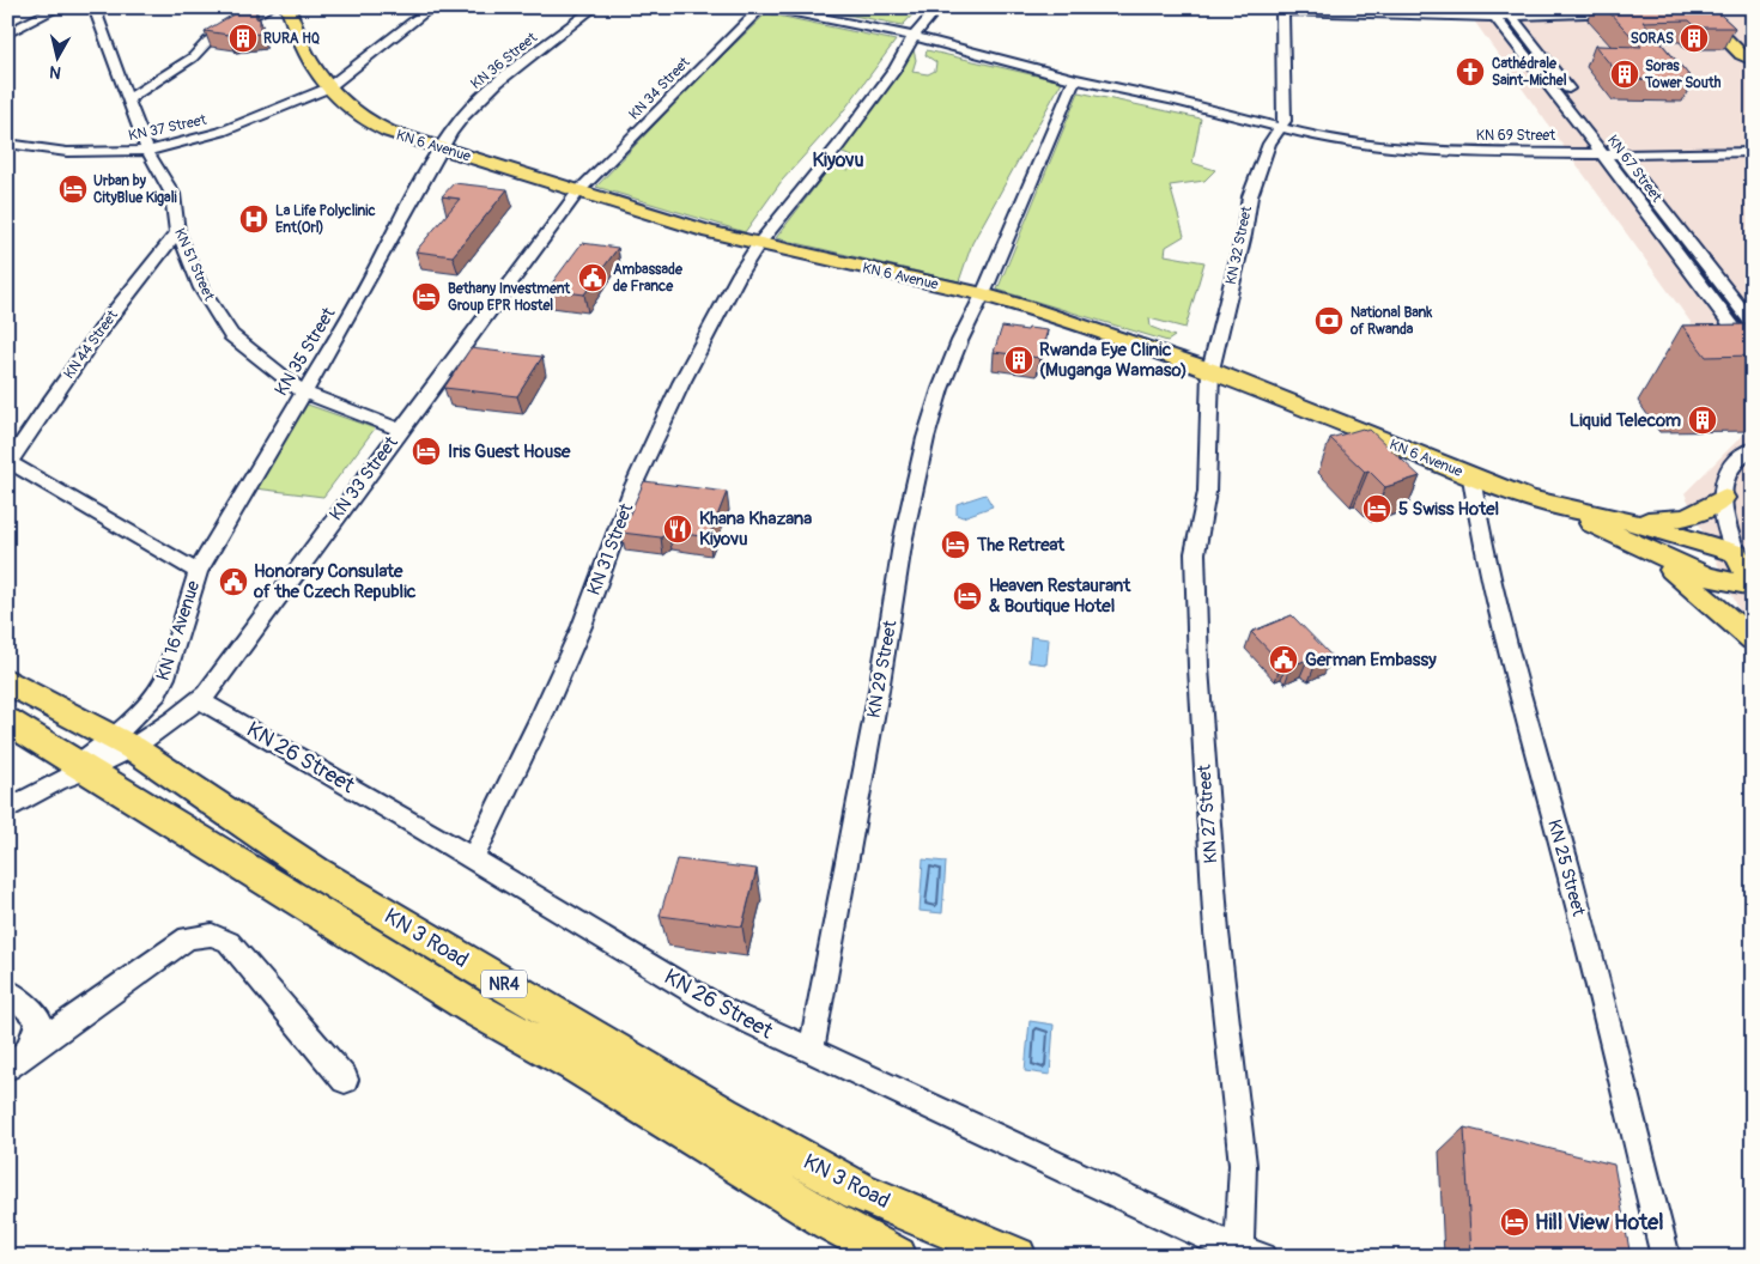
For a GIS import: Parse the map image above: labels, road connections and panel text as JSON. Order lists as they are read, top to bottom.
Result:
{
  "streets": {
    "highway": ["KN 3 Road", "NR4"],
    "main road": ["KN 6 Avenue"],
    "street": [
      "KN 36 Street",
      "KN 34 Street",
      "KN 37 Street",
      "KN 69 Street",
      "KN 67 Street",
      "KN 32 Street",
      "KN 51 Street",
      "KN 44 Street",
      "KN 35 Street",
      "KN 33 Street",
      "KN 31 Street",
      "KN 16 Avenue",
      "KN 29 Street",
      "KN 26 Street",
      "KN 27 Street",
      "KN 25 Street"
    ]
  },
  "crossings": [
    ["KN 36 Street", "KN 6 Avenue"],
    ["KN 36 Street", "KN 35 Street"],
    ["KN 34 Street", "KN 6 Avenue"],
    ["KN 34 Street", "KN 33 Street"],
    ["KN 37 Street", "KN 6 Avenue"],
    ["KN 37 Street", "KN 51 Street"],
    ["KN 69 Street", "KN 67 Street"],
    ["KN 69 Street", "KN 32 Street"],
    ["KN 69 Street", "KN 31 Street"],
    ["KN 69 Street", "KN 29 Street"],
    ["KN 6 Avenue", "KN 32 Street"],
    ["KN 6 Avenue", "KN 35 Street"],
    ["KN 6 Avenue", "KN 33 Street"],
    ["KN 6 Avenue", "KN 31 Street"],
    ["KN 6 Avenue", "KN 29 Street"],
    ["KN 6 Avenue", "KN 27 Street"],
    ["KN 6 Avenue", "KN 25 Street"],
    ["KN 32 Street", "KN 27 Street"],
    ["KN 51 Street", "KN 44 Street"],
    ["KN 51 Street", "KN 35 Street"],
    ["KN 51 Street", "KN 33 Street"],
    ["KN 44 Street", "KN 16 Avenue"],
    ["KN 35 Street", "KN 16 Avenue"],
    ["KN 33 Street", "KN 16 Avenue"],
    ["KN 33 Street", "KN 26 Street"],
    ["KN 33 Street", "KN 3 Road"],
    ["KN 31 Street", "KN 26 Street"],
    ["KN 16 Avenue", "KN 3 Road"],
    ["KN 29 Street", "KN 26 Street"],
    ["KN 26 Street", "KN 27 Street"]
  ],
  "districts": ["Kiyovu"],
  "places": {
    "building": [
      "RURA HQ",
      "SORAS",
      "Soras Tower South",
      "Rwanda Eye Clinic (Muganga Wamaso)",
      "Liquid Telecom"
    ],
    "church": ["Cathédrale Saint-Michel"],
    "hotel": [
      "Urban by CityBlue Kigali",
      "Bethany Investment Group EPR Hostel",
      "Iris Guest House",
      "5 Swiss Hotel",
      "The Retreat",
      "Heaven Restaurant & Boutique Hotel",
      "Hill View Hotel"
    ],
    "hospital": ["La Life Polyclinic Ent(Orl)"],
    "public building": ["Ambassade de France", "Honorary Consulate of the Czech Republic", "German Embassy"],
    "bank": ["National Bank of Rwanda"],
    "restaurant": ["Khana Khazana Kiyovu"]
  },
  "north": "bottom"
}
